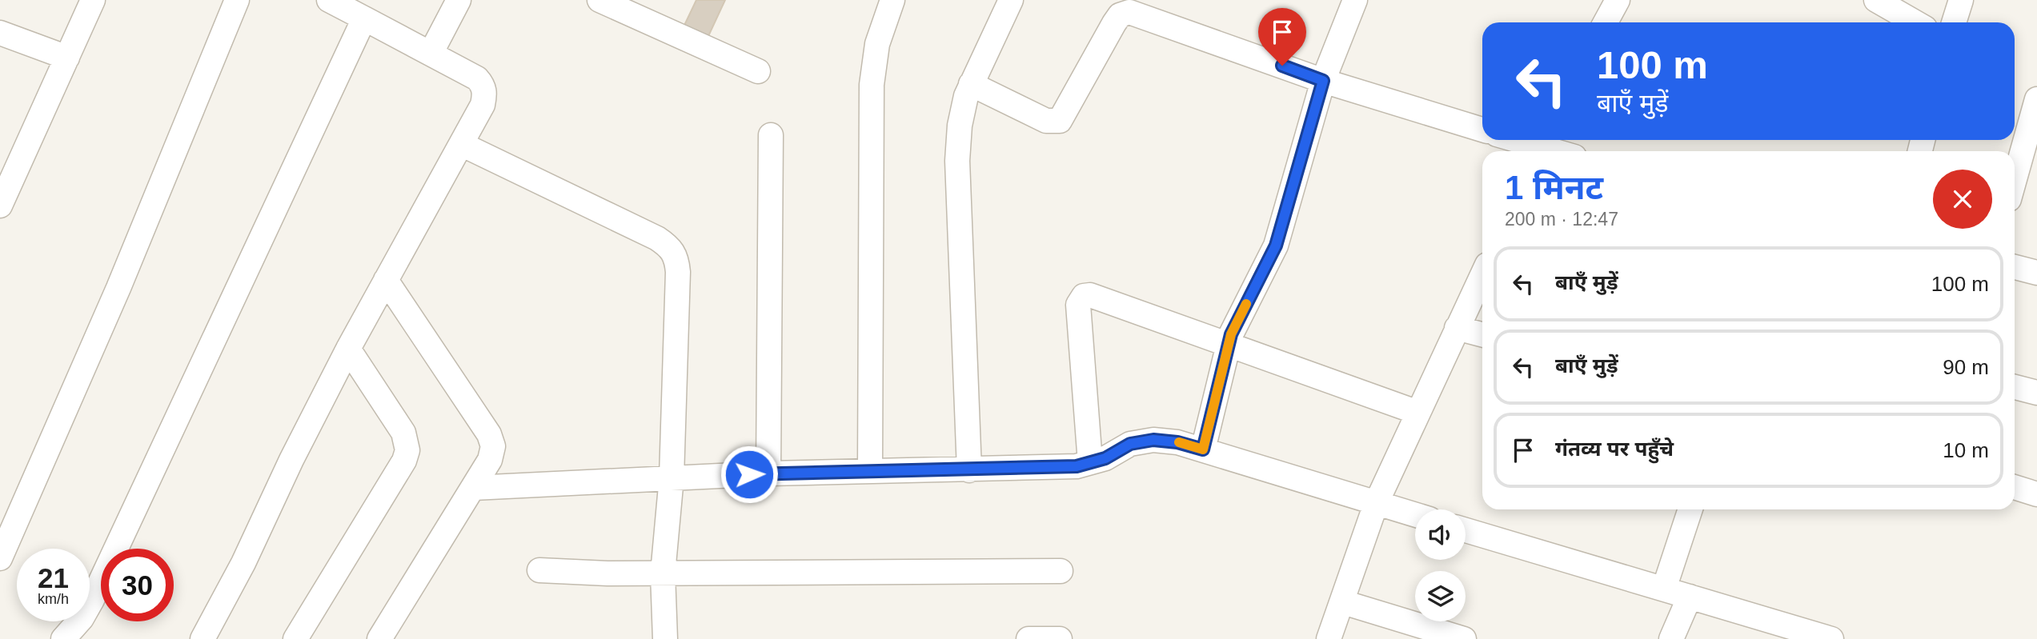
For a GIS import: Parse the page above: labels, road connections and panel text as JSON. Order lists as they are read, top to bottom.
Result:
{
  "page": {
    "turn": ["100 m", "बाएँ मुड़ें"],
    "heading": ["1 मिनट", "200 m · 12:47"],
    "list": [
      {
        "name": "बाएँ मुड़ें",
        "value": "100 m"
      },
      {
        "name": "बाएँ मुड़ें",
        "value": "90 m"
      },
      {
        "name": "गंतव्य पर पहुँचे",
        "value": "10 m"
      }
    ],
    "speed": "21 km/h",
    "limit": "30"
  }
}
